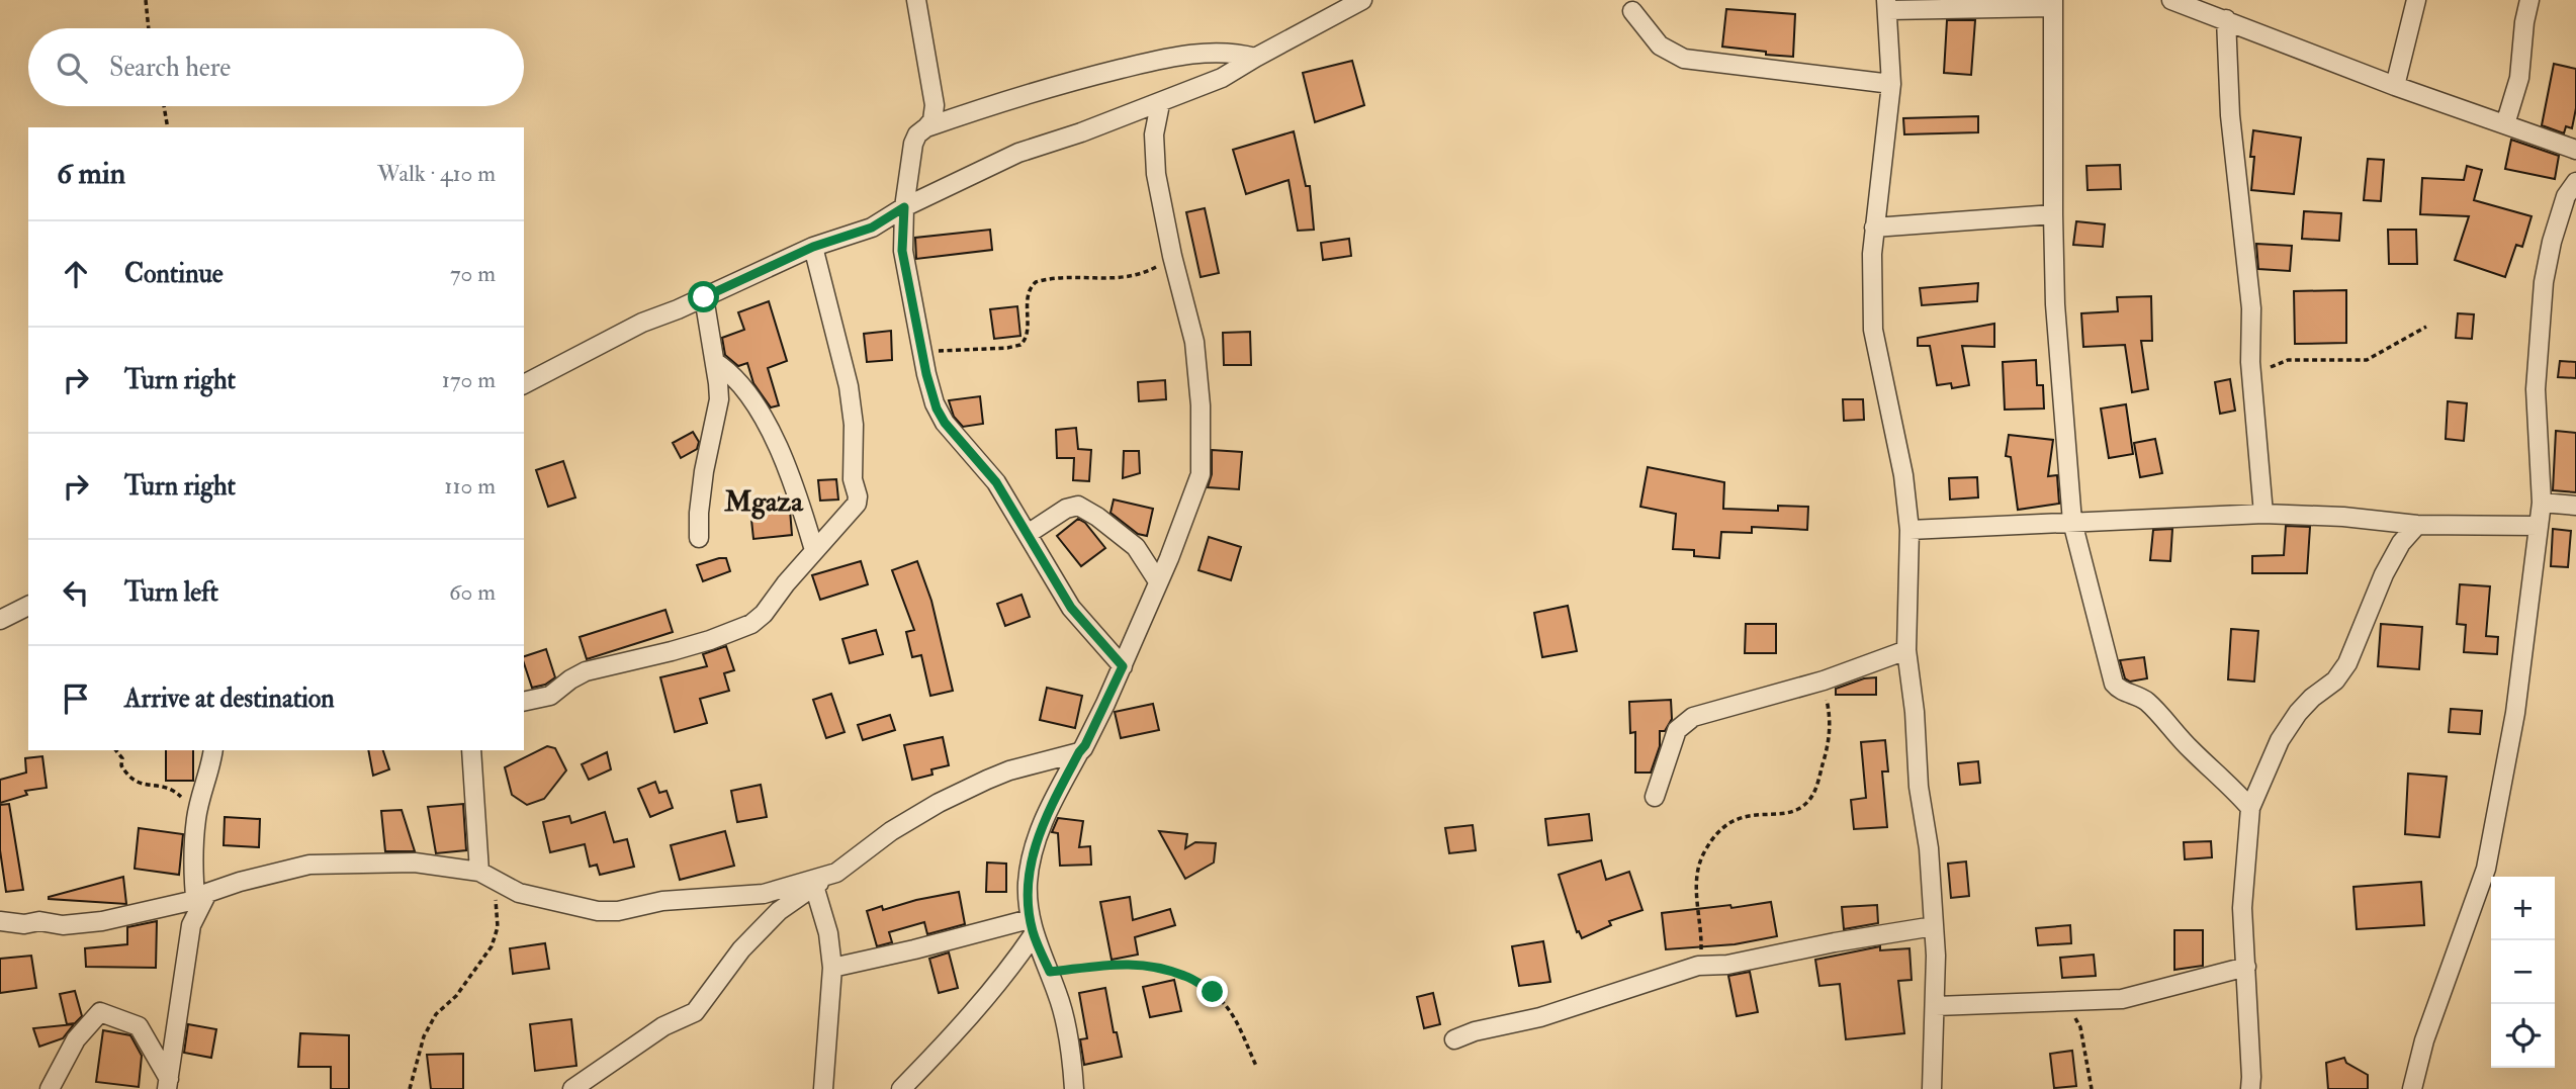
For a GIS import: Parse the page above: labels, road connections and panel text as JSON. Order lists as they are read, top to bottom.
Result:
{
  "districts": ["Mgaza"],
  "page": {
    "search": "Search here",
    "heading": ["6 min", "Walk · 410 m"],
    "list": [
      ["Continue", "70 m"],
      ["Turn right", "170 m"],
      ["Turn right", "110 m"],
      ["Turn left", "60 m"],
      "Arrive at destination"
    ],
    "map_buttons": ["+", "−"]
  }
}
